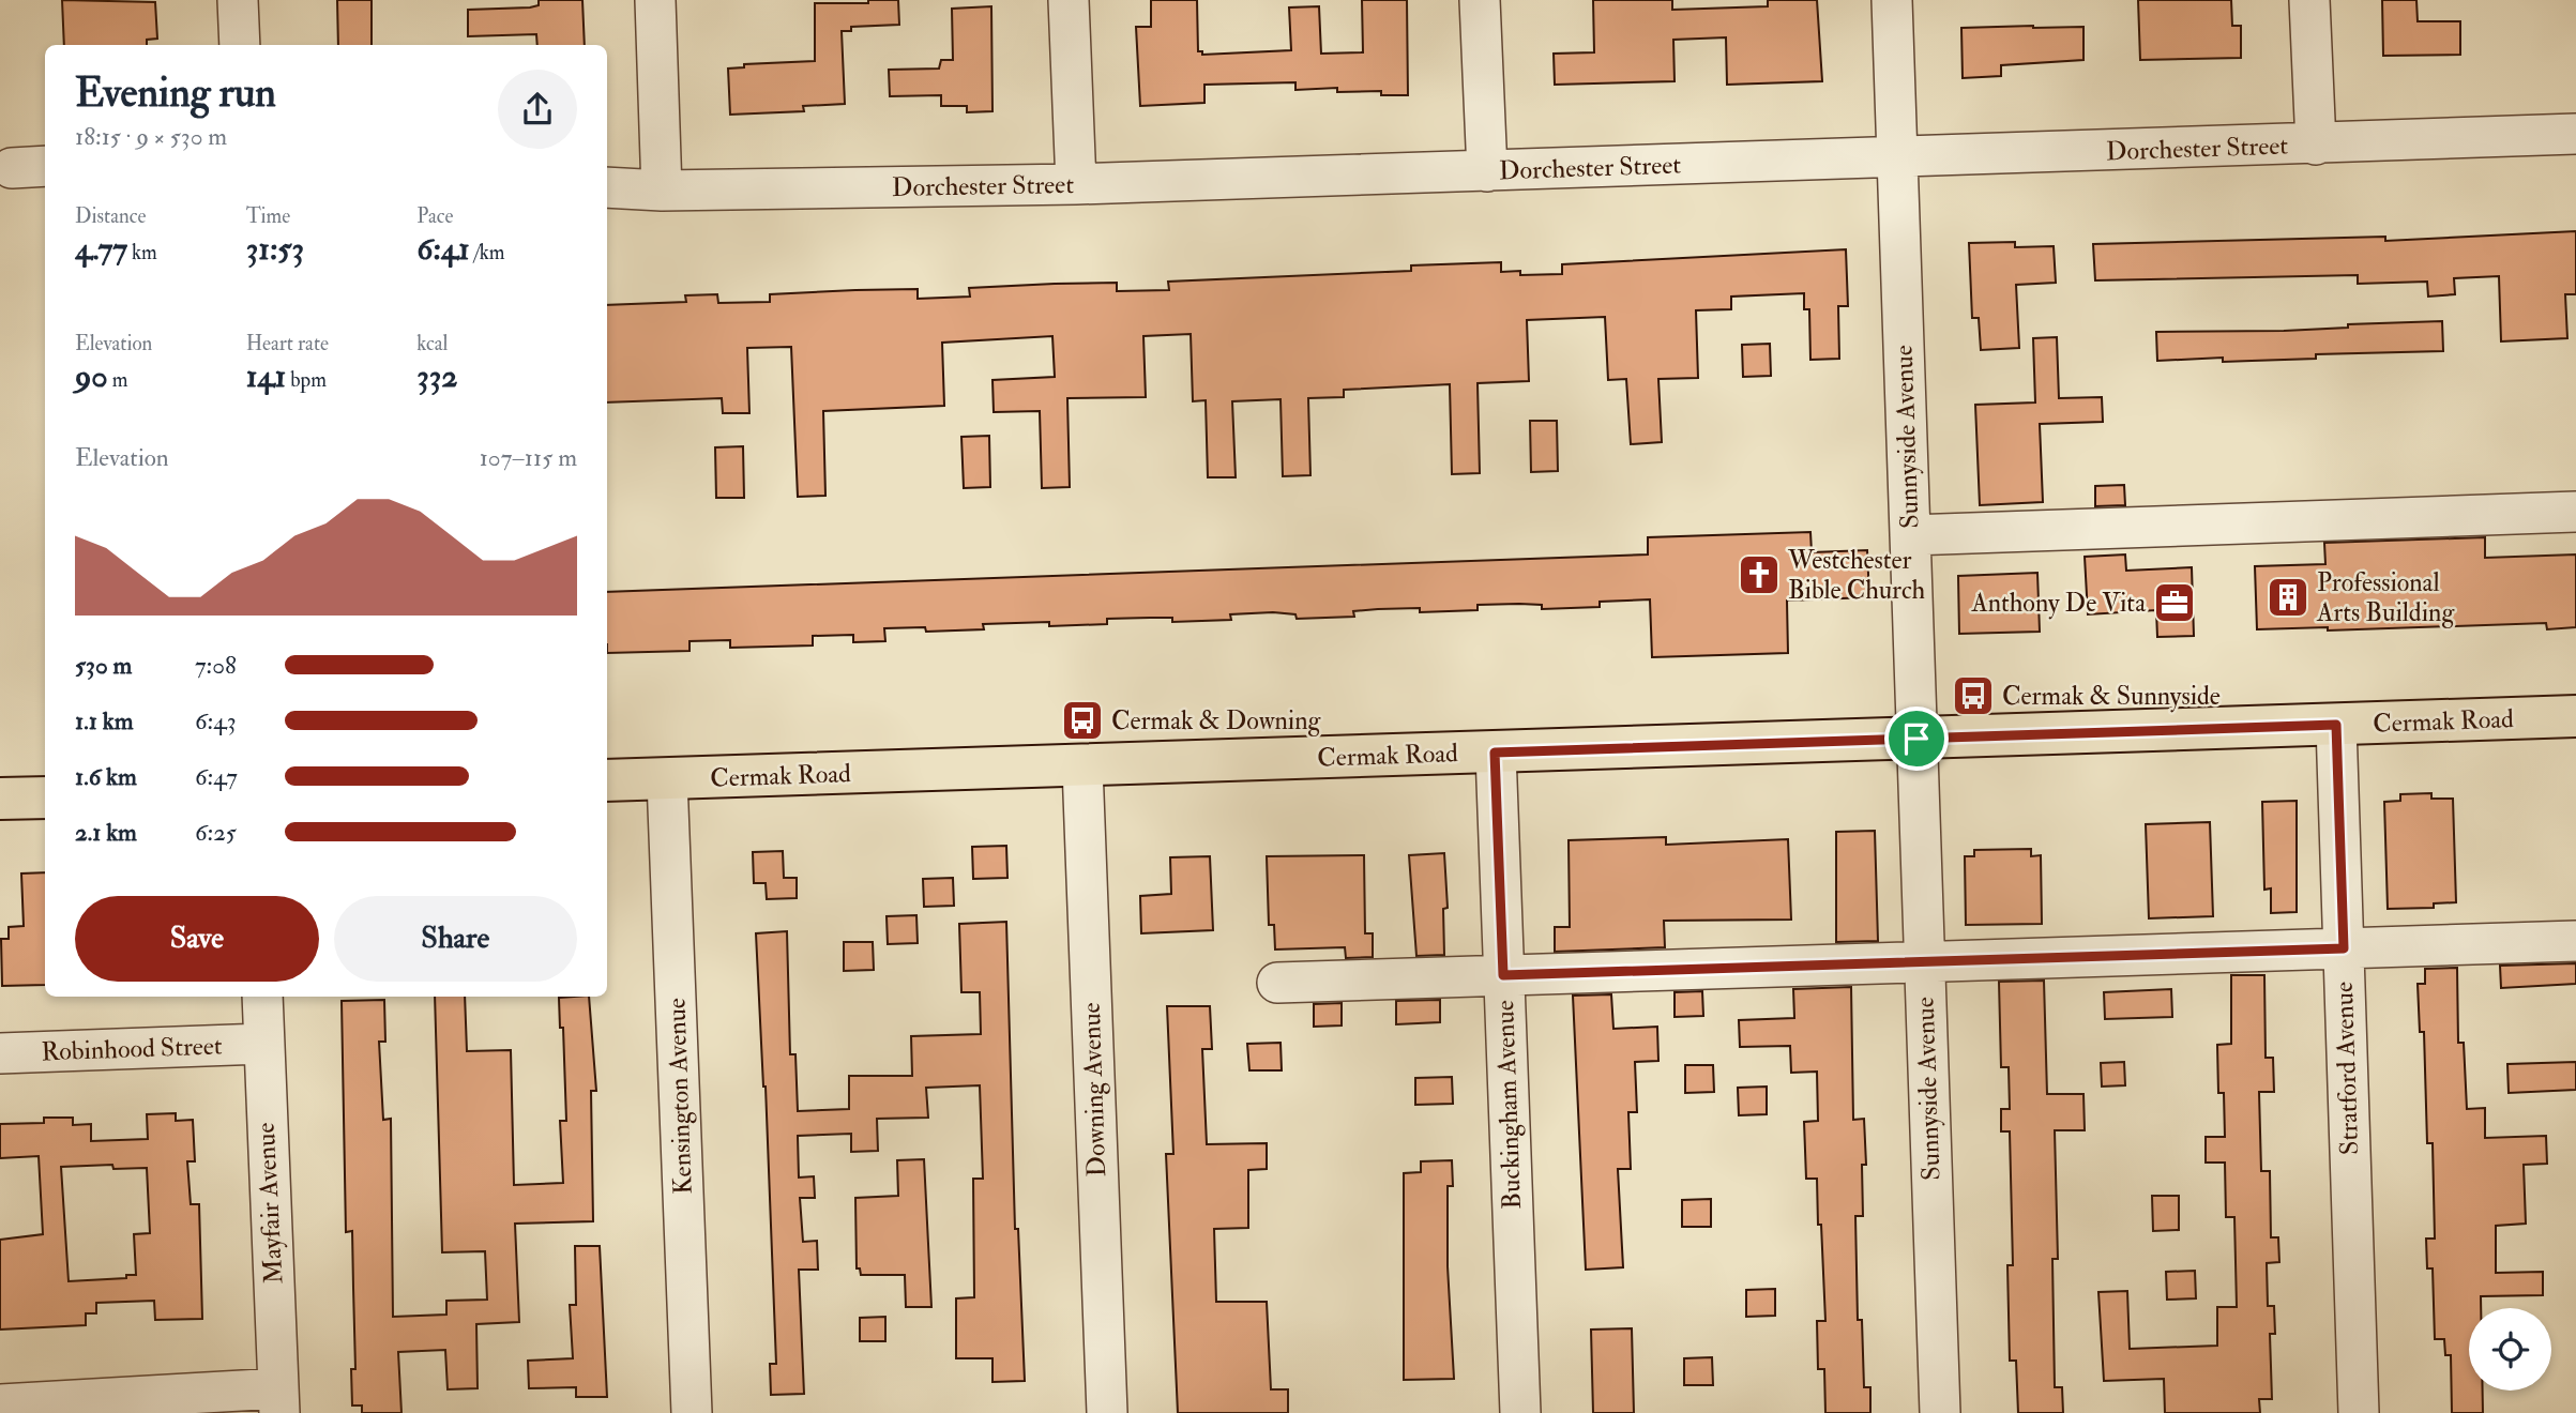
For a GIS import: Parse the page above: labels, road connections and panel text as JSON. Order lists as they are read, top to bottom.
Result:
{
  "streets": {
    "main road": ["Cermak Road"],
    "street": [
      "Dorchester Street",
      "Sunnyside Avenue",
      "Robinhood Street",
      "Stratford Avenue",
      "Downing Avenue",
      "Kensington Avenue",
      "Buckingham Avenue",
      "Mayfair Avenue"
    ]
  },
  "crossings": [
    ["Dorchester Street", "Sunnyside Avenue"],
    ["Sunnyside Avenue", "Cermak Road"],
    ["Cermak Road", "Stratford Avenue"],
    ["Cermak Road", "Downing Avenue"],
    ["Cermak Road", "Kensington Avenue"],
    ["Cermak Road", "Buckingham Avenue"],
    ["Robinhood Street", "Mayfair Avenue"]
  ],
  "places": {
    "church": ["Westchester Bible Church"],
    "building": ["Professional Arts Building"],
    "office": ["Anthony De Vita"],
    "bus stop": ["Cermak & Sunnyside", "Cermak & Downing"]
  },
  "page": {
    "heading": ["Evening run", "18:15 · 9 × 530 m"],
    "stats": [
      ["Distance", "4.77 km"],
      ["Time", "31:53"],
      ["Pace", "6:41 /km"],
      ["Elevation", "90 m"],
      ["Heart rate", "141 bpm"],
      ["kcal", "332"]
    ],
    "chart": ["Elevation", "107–115 m"],
    "list": [
      {
        "name": "530 m",
        "note": "7:08"
      },
      {
        "name": "1.1 km",
        "note": "6:43"
      },
      {
        "name": "1.6 km",
        "note": "6:47"
      },
      {
        "name": "2.1 km",
        "note": "6:25"
      }
    ],
    "buttons": ["Save", "Share"]
  }
}
